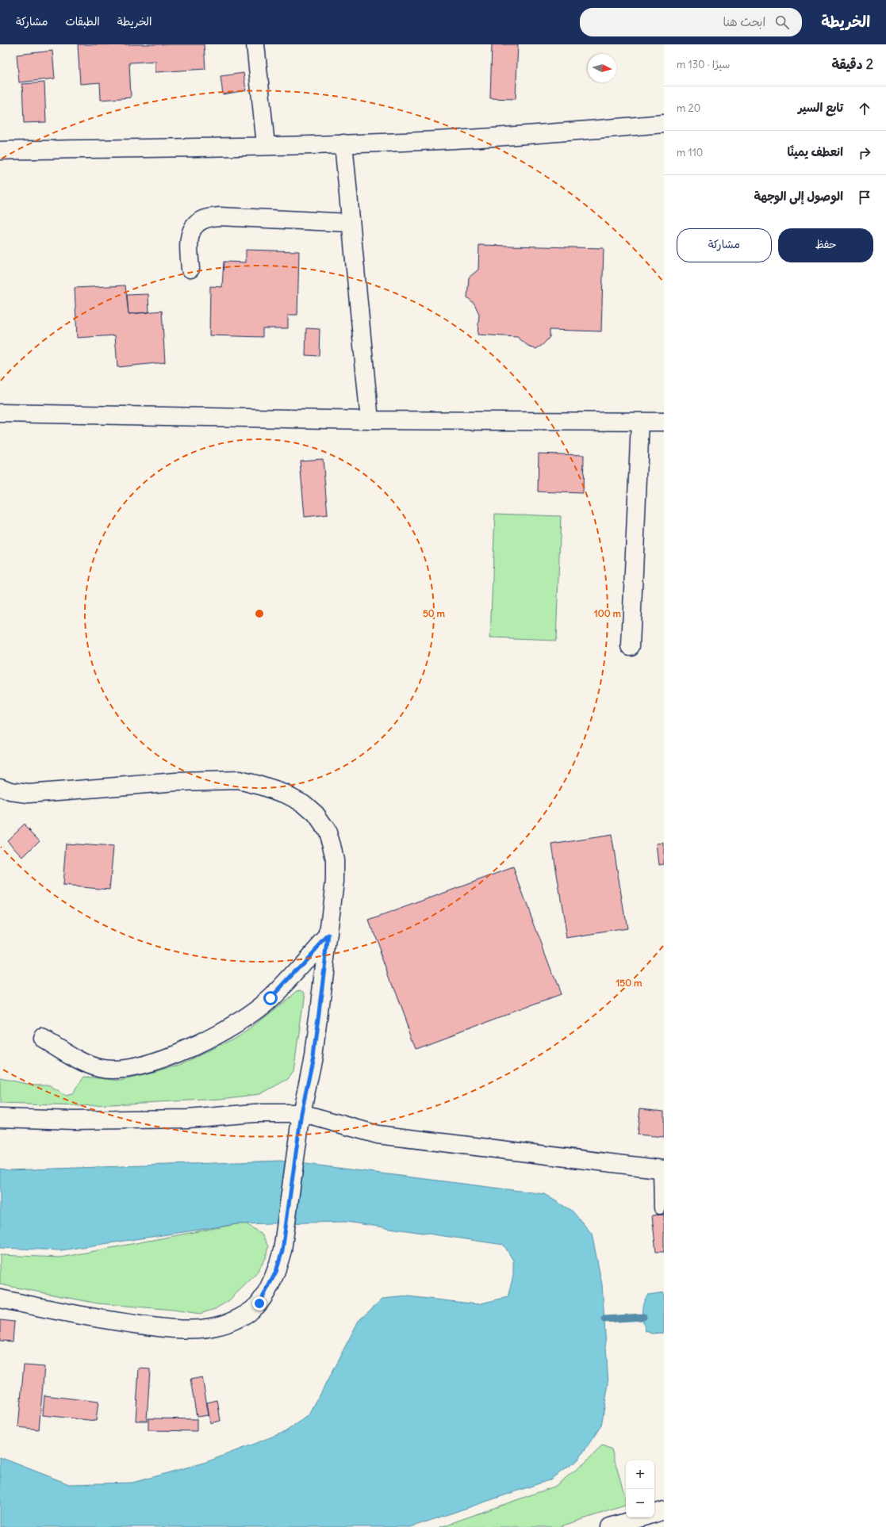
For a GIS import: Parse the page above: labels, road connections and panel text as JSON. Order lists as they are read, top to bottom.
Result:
{
  "north": "right",
  "page": {
    "header": "الخريطة",
    "search": "ابحث هنا",
    "nav": ["الخريطة", "الطبقات", "مشاركة"],
    "heading": ["2 دقيقة", "سيرًا · 130 m"],
    "list": [
      ["تابع السير", "20 m"],
      ["انعطف يمينًا", "110 m"],
      "الوصول إلى الوجهة"
    ],
    "buttons": ["حفظ", "مشاركة"],
    "map_buttons": ["+", "−"]
  },
  "rings": ["50 m", "100 m", "150 m"]
}
